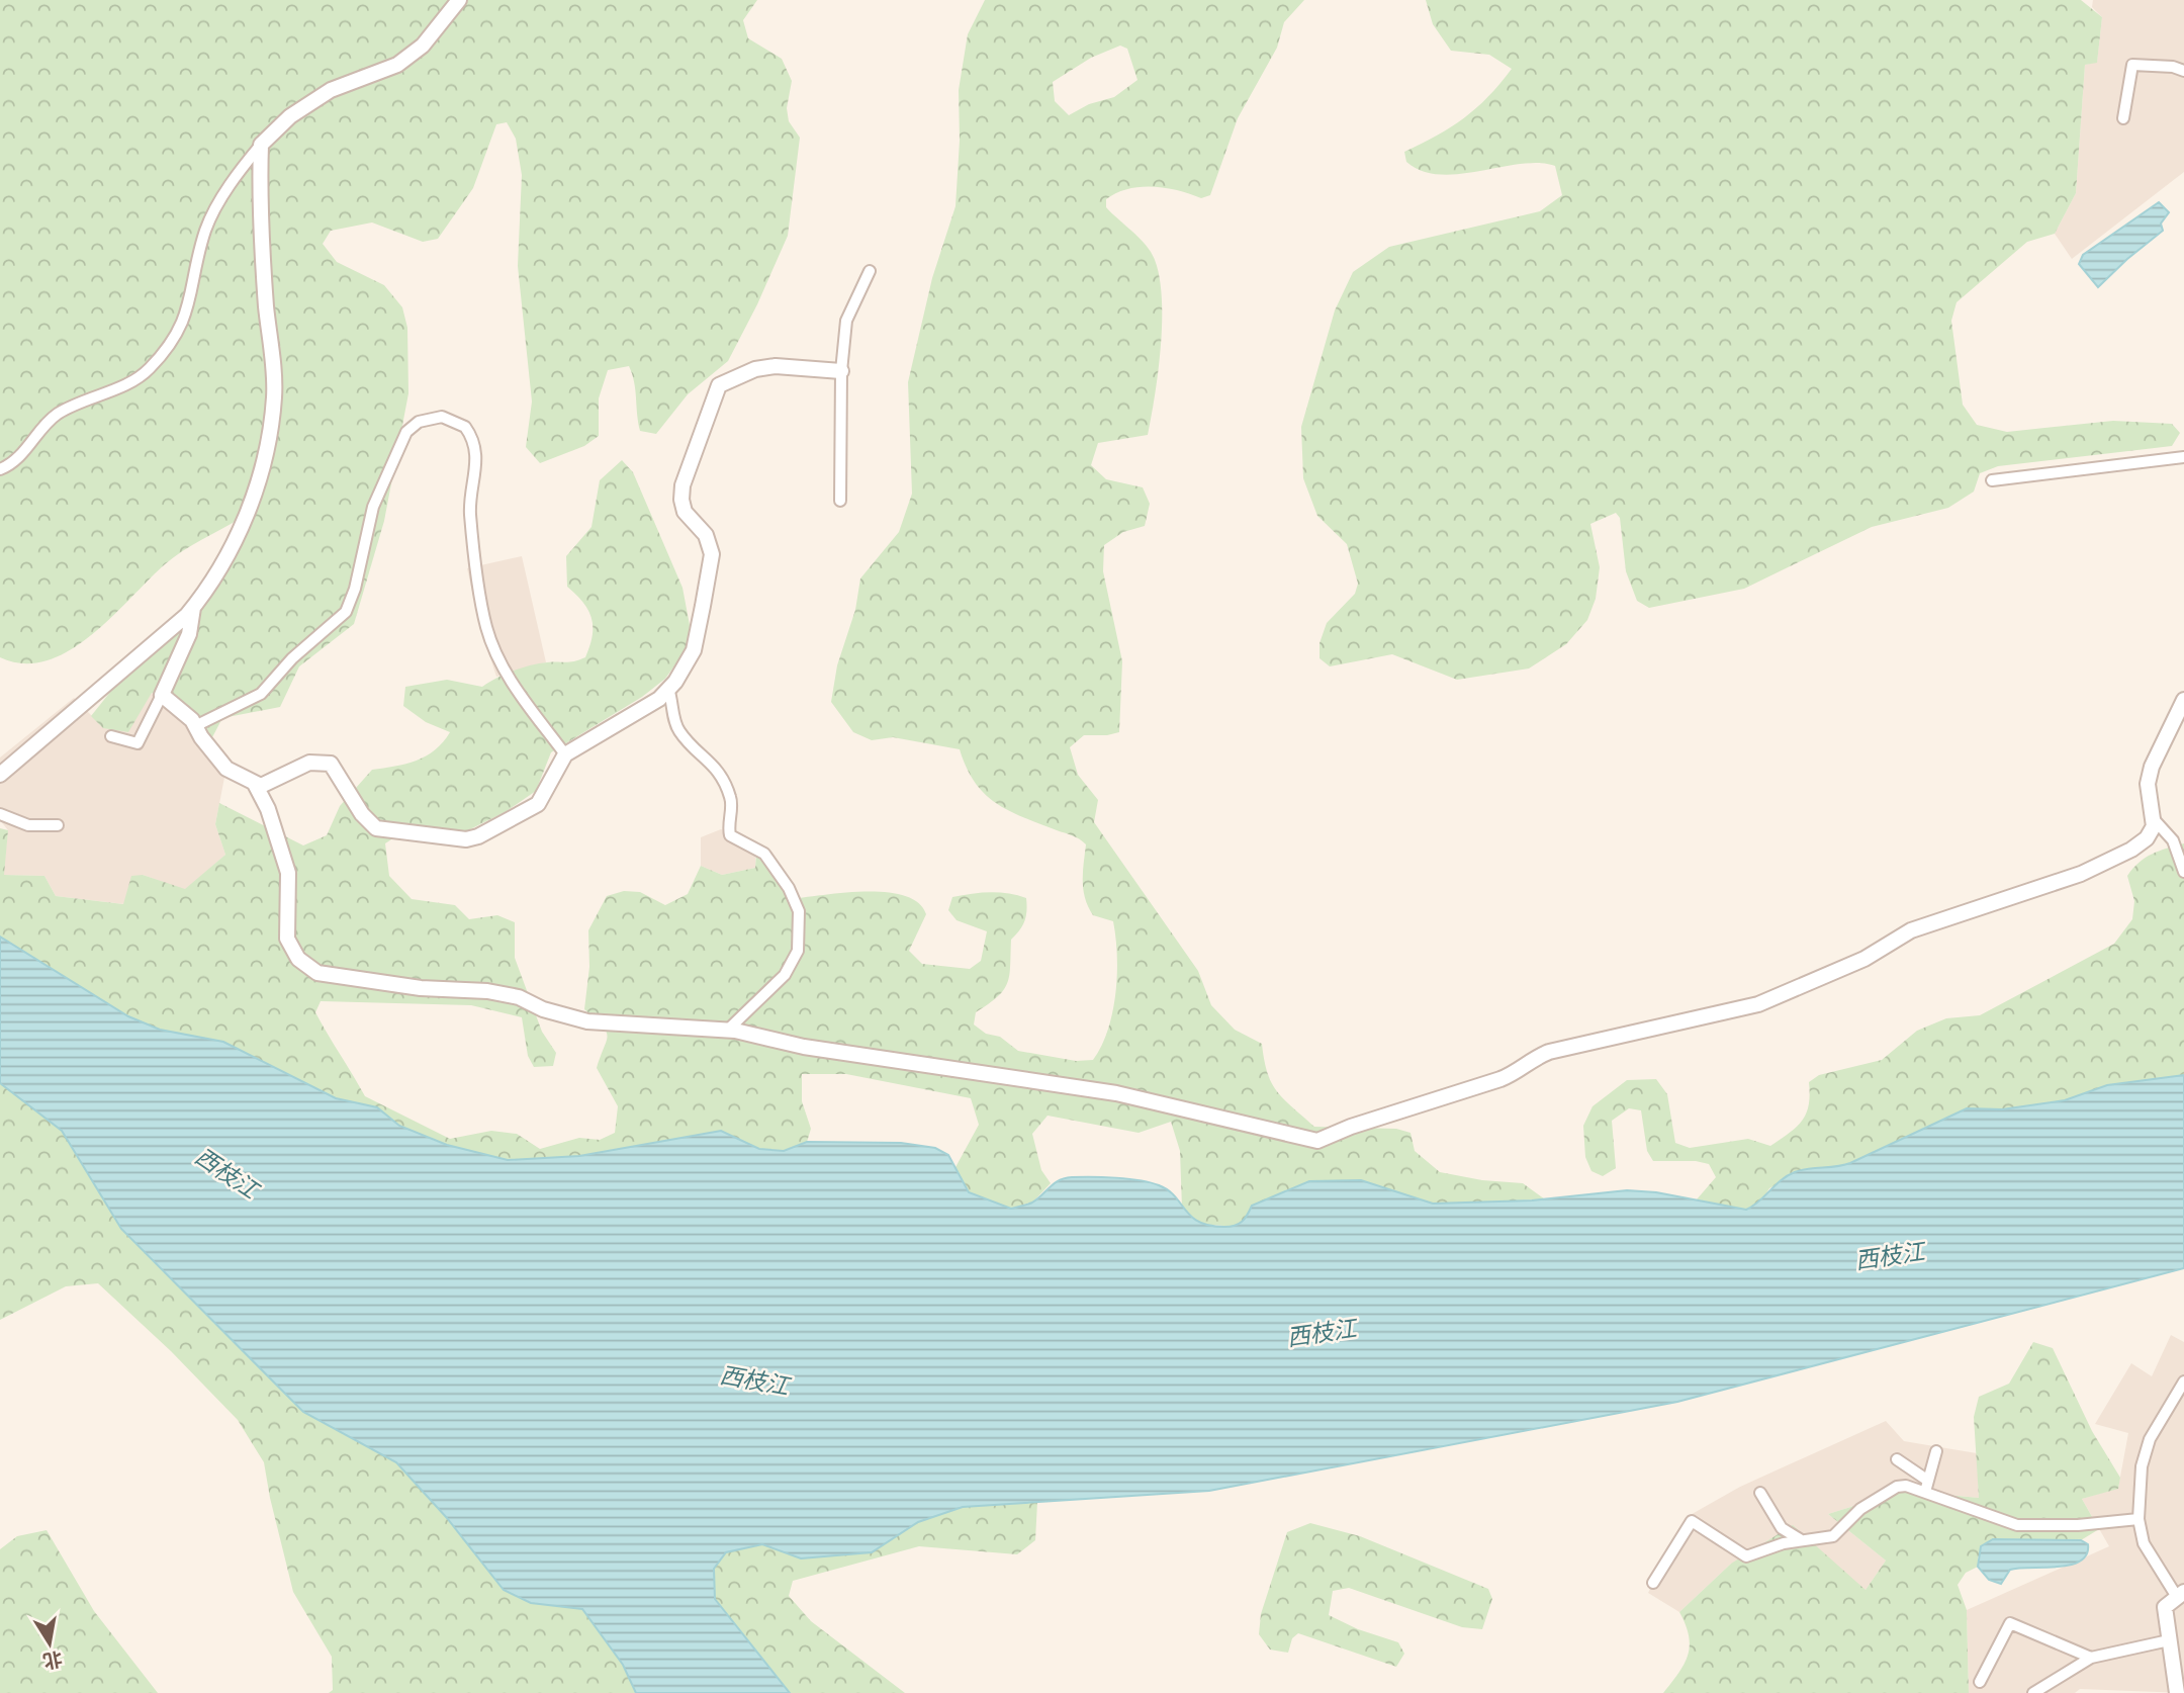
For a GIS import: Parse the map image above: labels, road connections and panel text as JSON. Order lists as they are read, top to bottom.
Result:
{
  "water": ["西枝江"],
  "north": "bottom"
}
